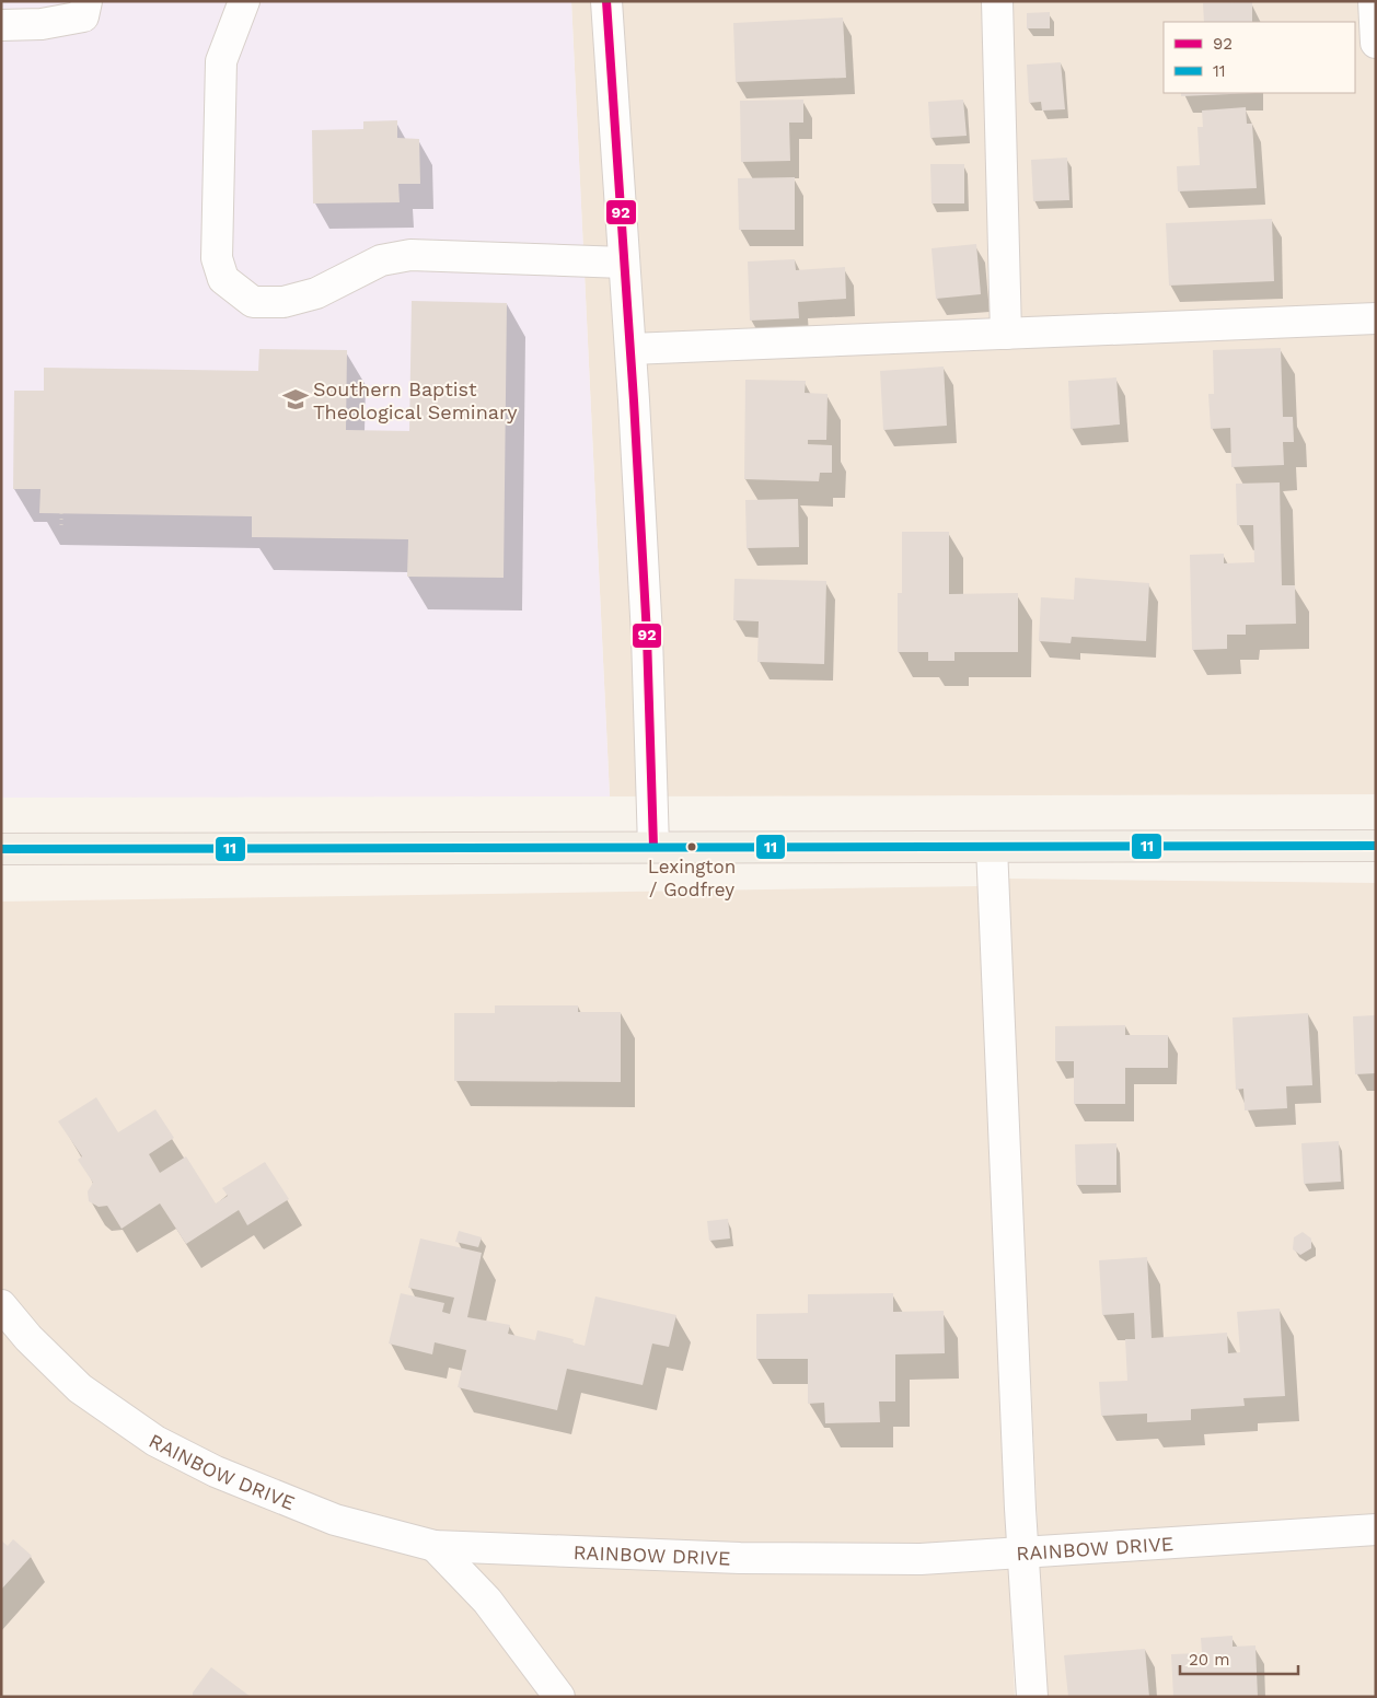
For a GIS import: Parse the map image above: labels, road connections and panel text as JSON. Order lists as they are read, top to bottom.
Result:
{
  "streets": {
    "street": ["RAINBOW DRIVE"]
  },
  "places": {
    "school or university": ["Southern Baptist Theological Seminary"],
    "other": ["Lexington / Godfrey"]
  },
  "lines": ["transit line 92", "transit line 11"],
  "legend": ["92", "11"],
  "scale_bar": "20 m"
}
